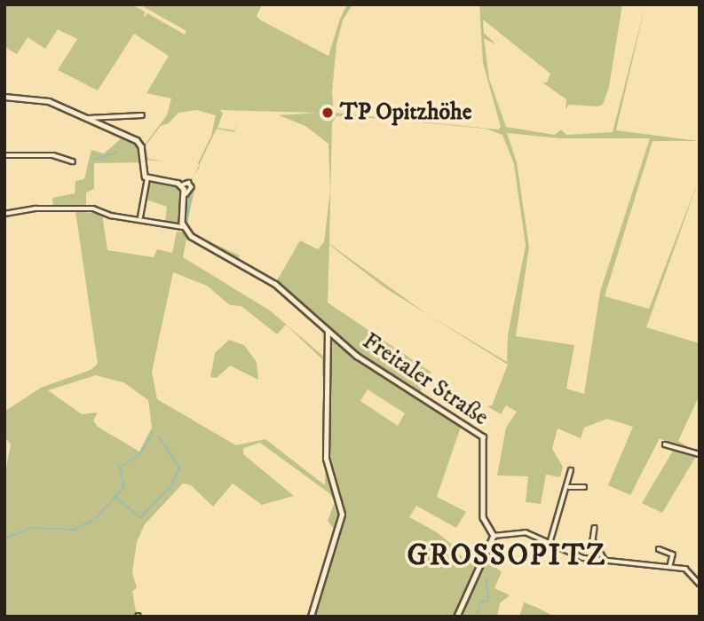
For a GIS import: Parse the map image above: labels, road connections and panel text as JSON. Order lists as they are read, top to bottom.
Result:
{
  "streets": {
    "street": ["Freitaler Straße"]
  },
  "districts": ["GROSSOPITZ"],
  "places": ["TP Opitzhöhe"]
}
